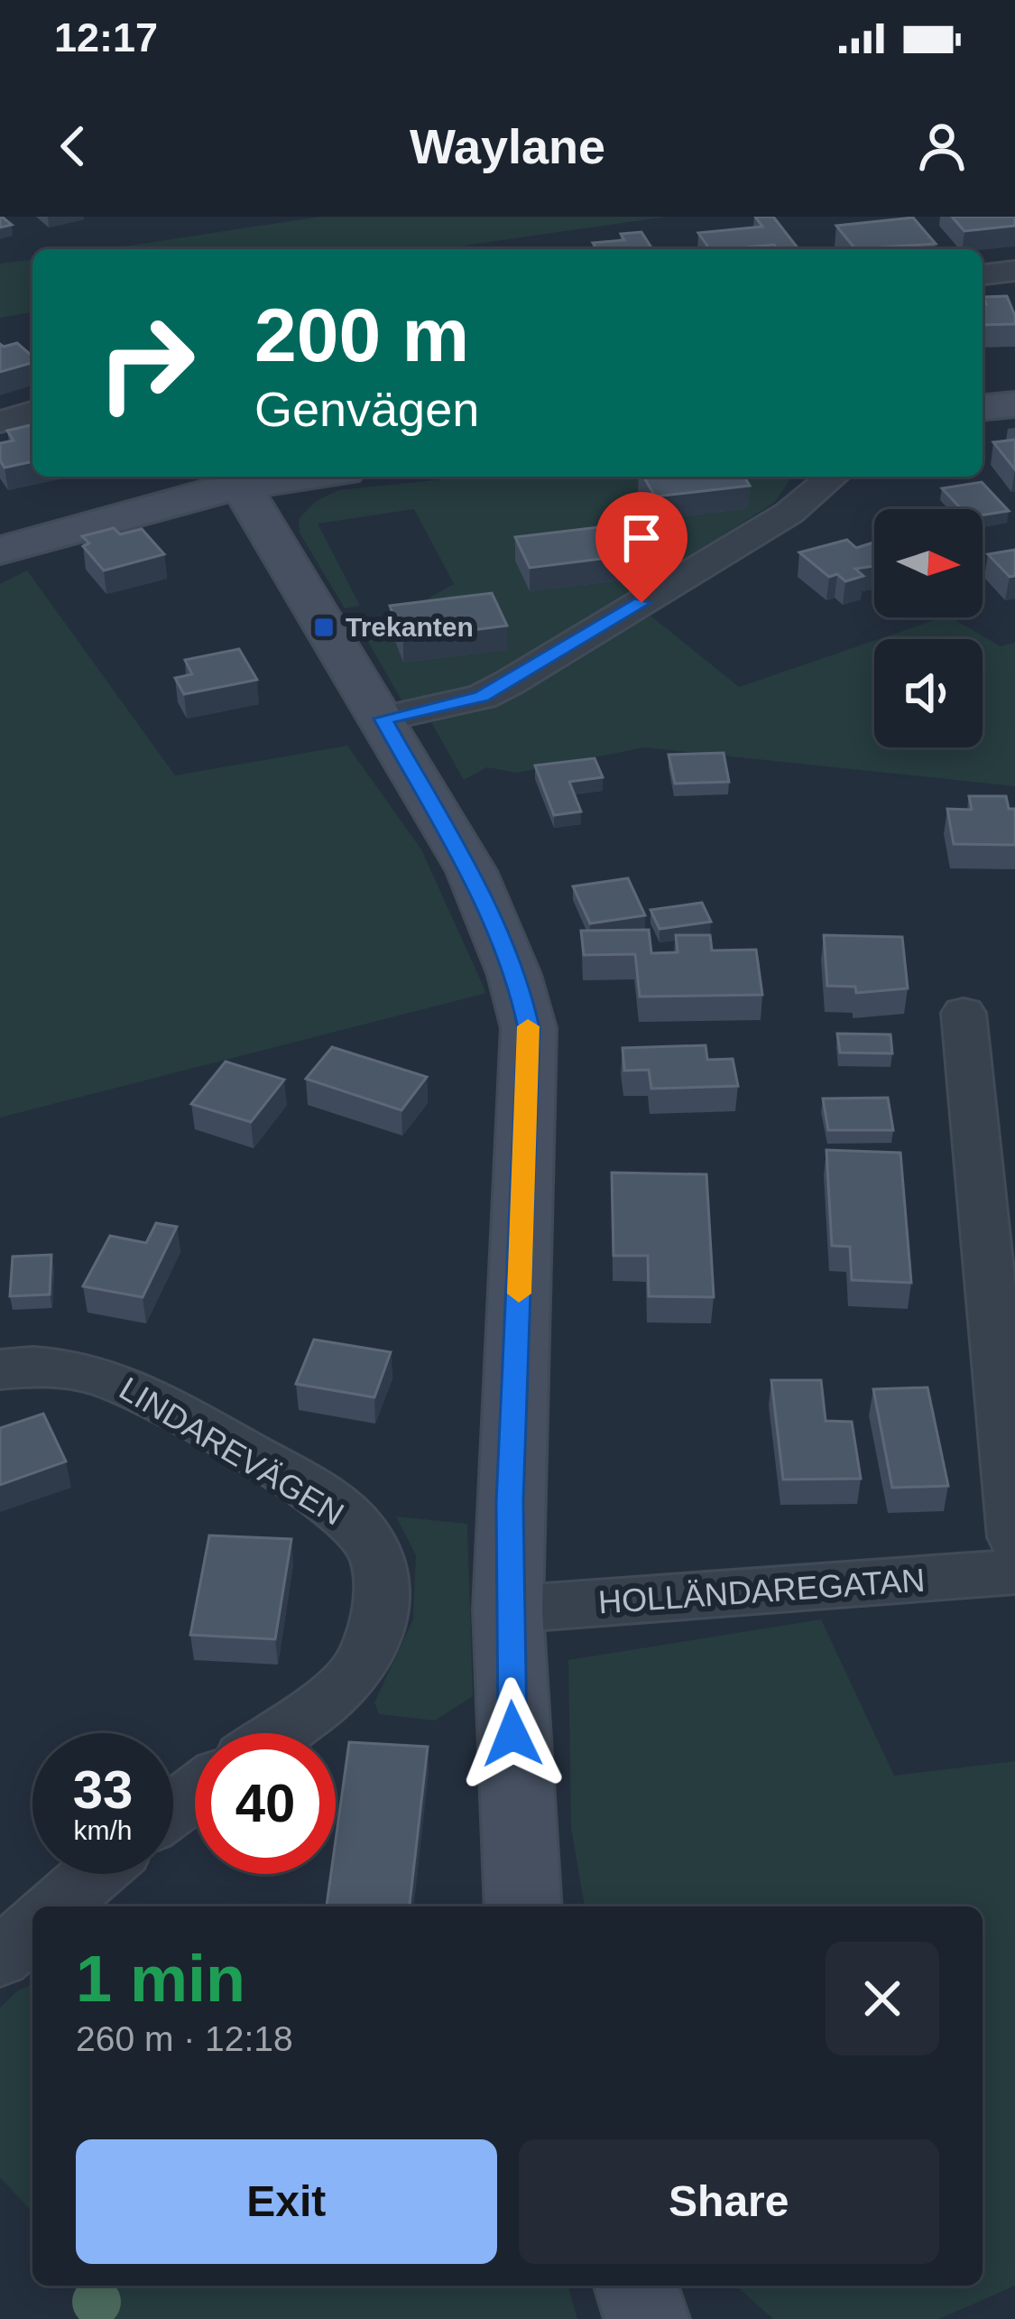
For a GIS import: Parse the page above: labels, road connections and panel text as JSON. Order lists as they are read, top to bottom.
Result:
{
  "streets": {
    "street": ["LINDAREVÄGEN", "HOLLÄNDAREGATAN"]
  },
  "places": {
    "transit": ["Trekanten"]
  },
  "north": "right",
  "page": {
    "status": "12:17",
    "header": "Waylane",
    "turn": ["200 m", "Genvägen"],
    "speed": "33 km/h",
    "limit": "40",
    "heading": ["1 min", "260 m · 12:18"],
    "buttons": ["Exit", "Share"]
  }
}
